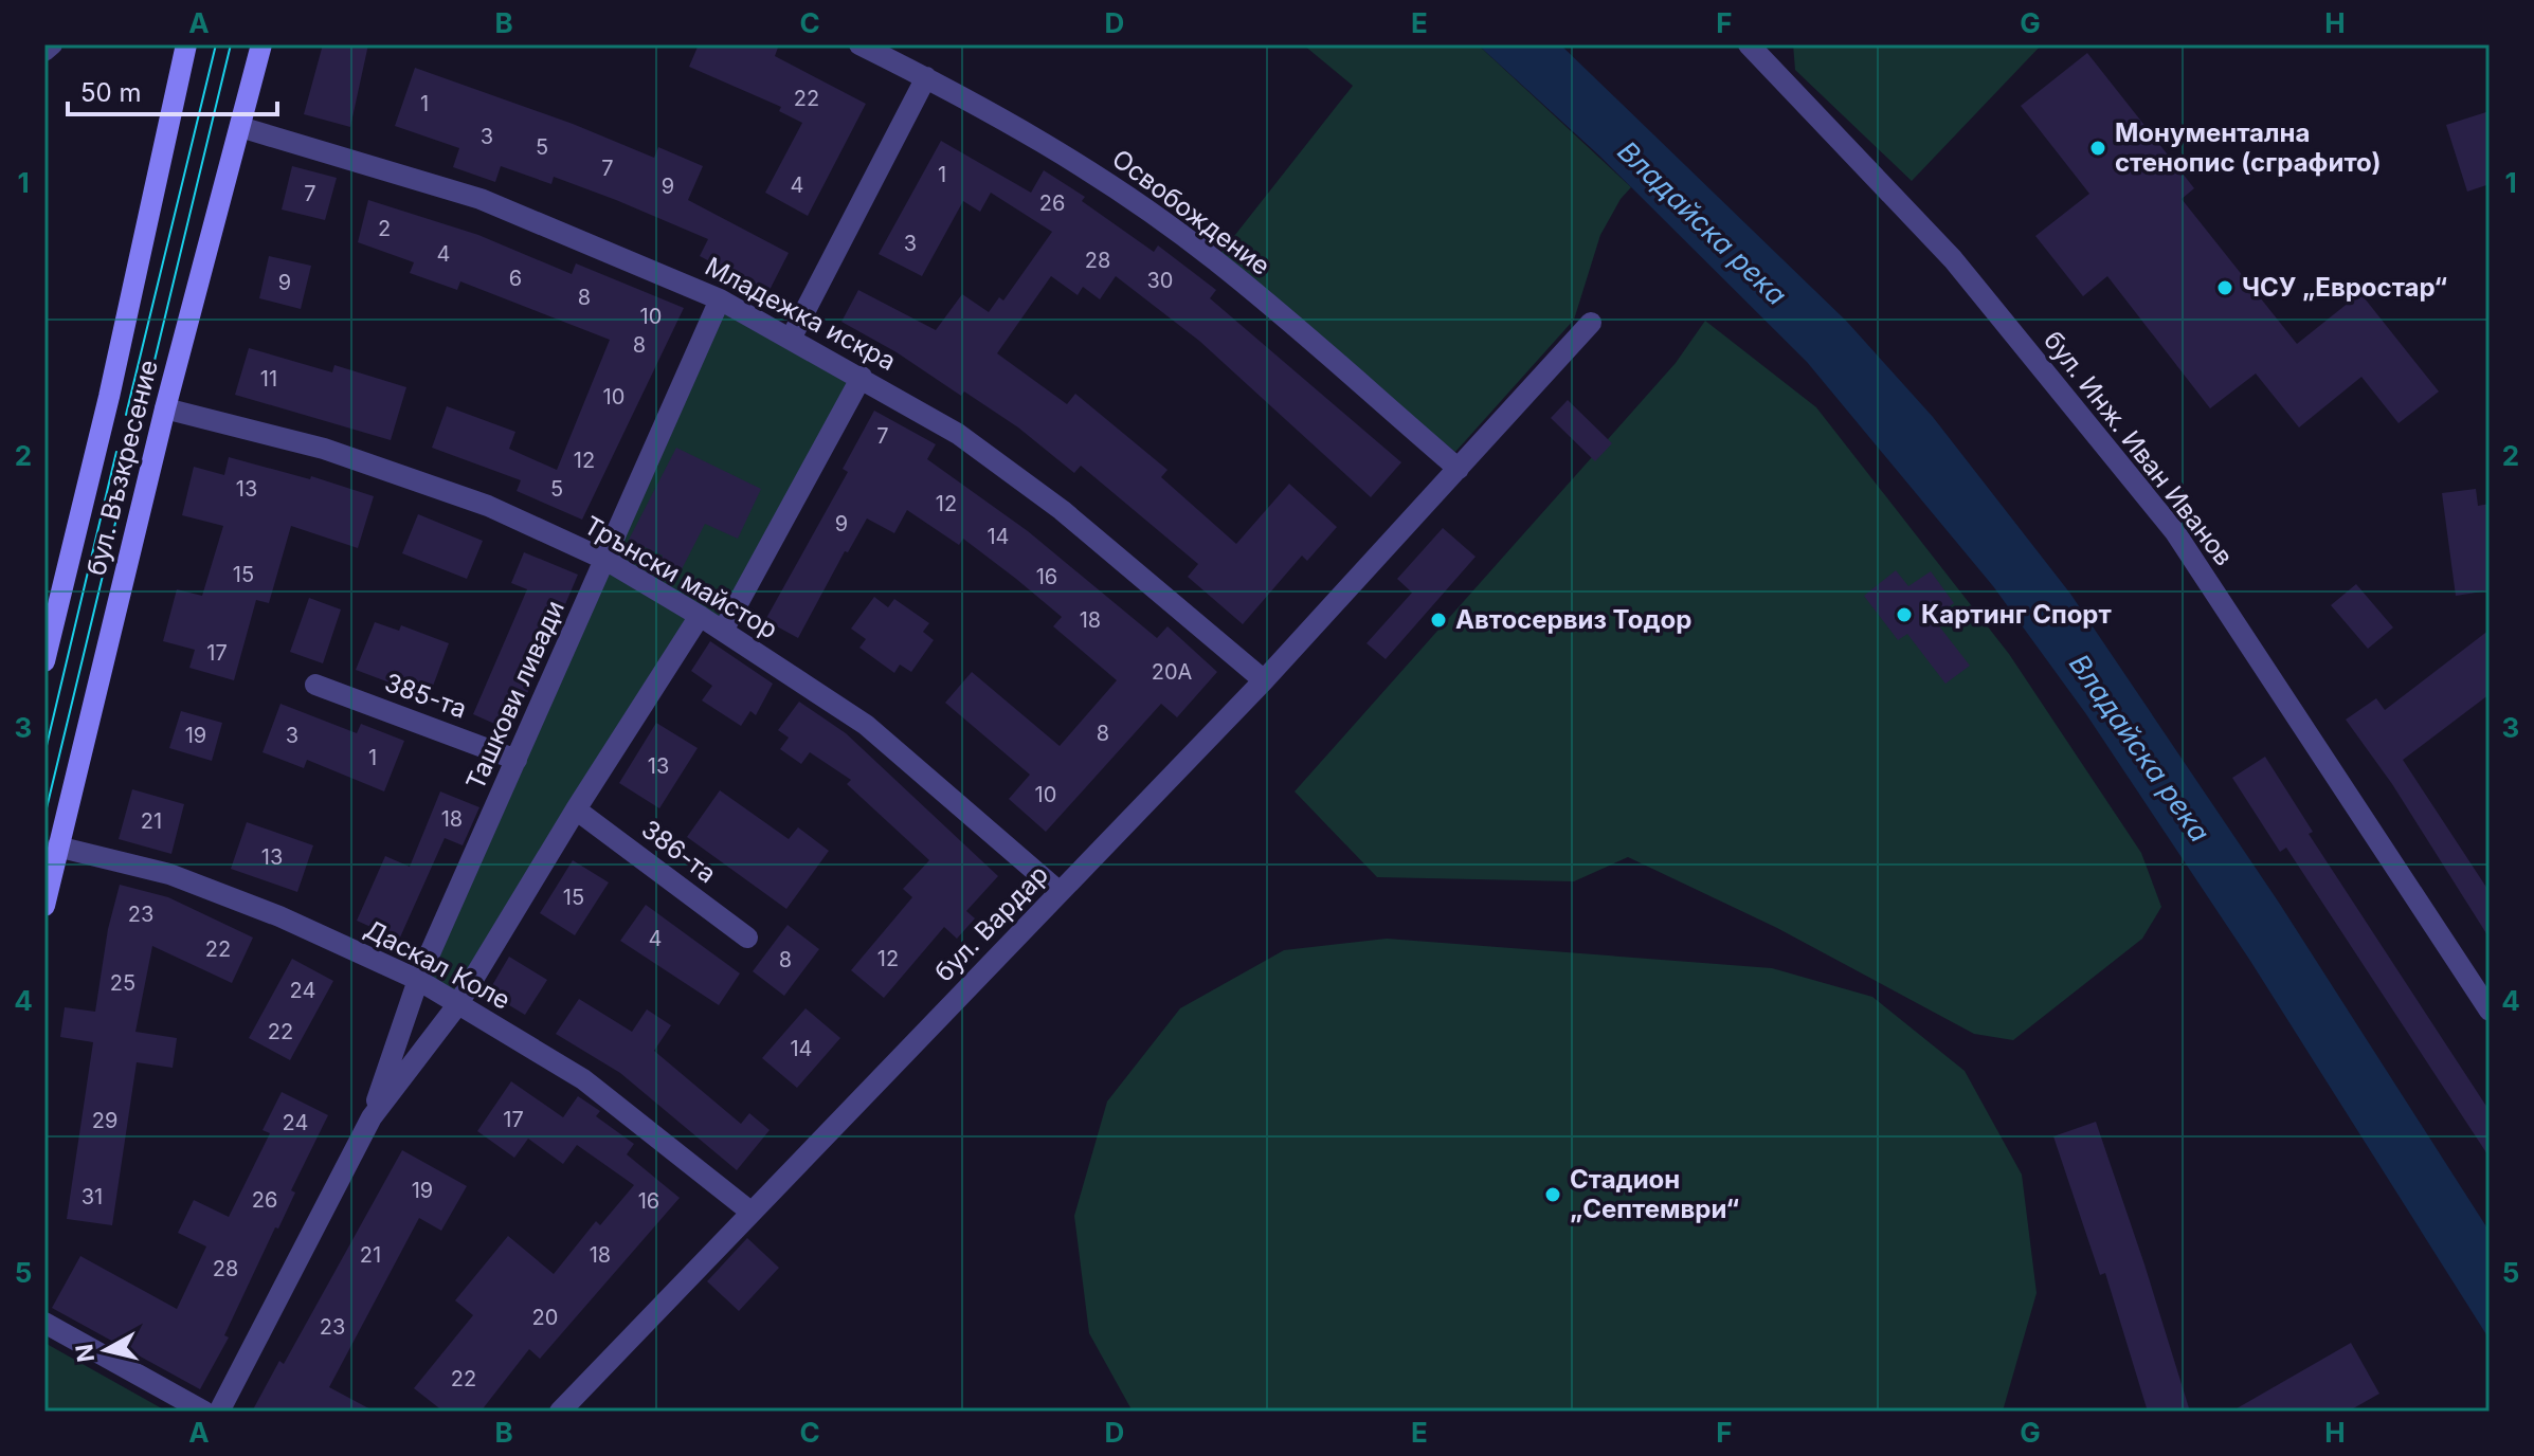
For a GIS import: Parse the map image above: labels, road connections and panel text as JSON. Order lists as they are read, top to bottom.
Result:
{
  "streets": {
    "main road": ["бул. Възкресение"],
    "street": [
      "Освобождение",
      "Младежка искра",
      "бул. Инж. Иван Иванов",
      "Трънски майстор",
      "Ташкови ливади",
      "385-та",
      "386-та",
      "бул. Вардар",
      "Даскал Коле"
    ]
  },
  "crossings": [
    ["Освобождение", "бул. Вардар"],
    ["Младежка искра", "бул. Възкресение"],
    ["Младежка искра", "Ташкови ливади"],
    ["Младежка искра", "бул. Вардар"],
    ["бул. Възкресение", "Трънски майстор"],
    ["бул. Възкресение", "Даскал Коле"],
    ["Трънски майстор", "Ташкови ливади"],
    ["Трънски майстор", "бул. Вардар"],
    ["Ташкови ливади", "385-та"],
    ["Ташкови ливади", "386-та"],
    ["Ташкови ливади", "Даскал Коле"],
    ["бул. Вардар", "Даскал Коле"]
  ],
  "water": ["Владайска река"],
  "places": [
    "Монументална стенопис (сграфито)",
    "ЧСУ „Евростар“",
    "Картинг Спорт",
    "Автосервиз Тодор",
    "Стадион „Септември“"
  ],
  "house_numbers": [
    "22",
    "1",
    "3",
    "5",
    "7",
    "1",
    "4",
    "9",
    "7",
    "26",
    "2",
    "3",
    "4",
    "28",
    "6",
    "30",
    "9",
    "8",
    "10",
    "8",
    "11",
    "10",
    "7",
    "12",
    "13",
    "5",
    "12",
    "9",
    "14",
    "15",
    "16",
    "18",
    "17",
    "20А",
    "8",
    "19",
    "3",
    "1",
    "13",
    "10",
    "18",
    "21",
    "13",
    "15",
    "23",
    "4",
    "22",
    "12",
    "8",
    "25",
    "24",
    "22",
    "14",
    "17",
    "29",
    "24",
    "19",
    "31",
    "26",
    "16",
    "21",
    "18",
    "28",
    "20",
    "23",
    "22"
  ],
  "scale_bar": "50 m",
  "north": "left",
  "grid": {
    "columns": [
      "A",
      "B",
      "C",
      "D",
      "E",
      "F",
      "G",
      "H"
    ],
    "rows": [
      "1",
      "2",
      "3",
      "4",
      "5"
    ]
  }
}
